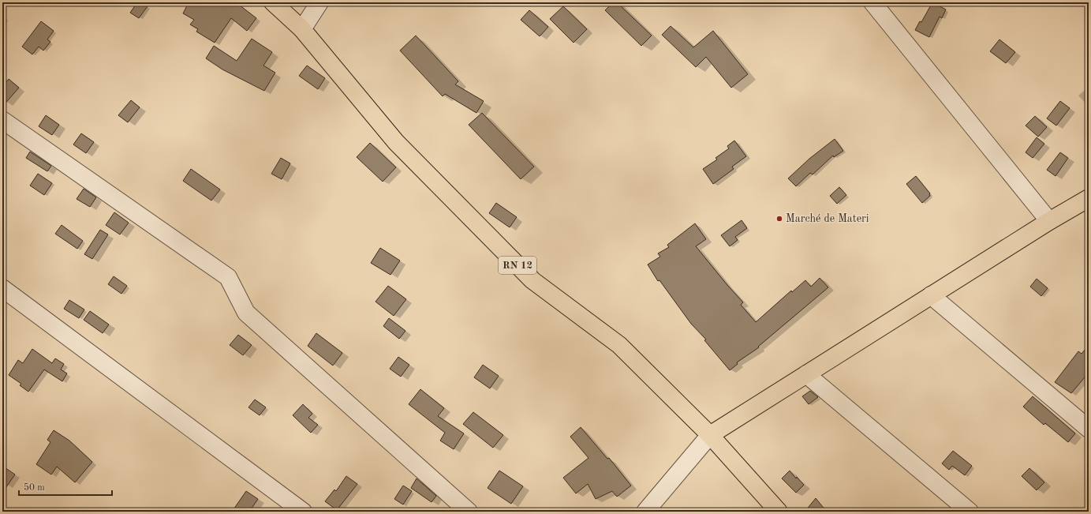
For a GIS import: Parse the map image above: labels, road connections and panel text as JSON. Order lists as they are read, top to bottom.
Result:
{
  "streets": {
    "main road": ["RN 12"]
  },
  "places": ["Marché de Materi"],
  "scale_bar": "50 m"
}
